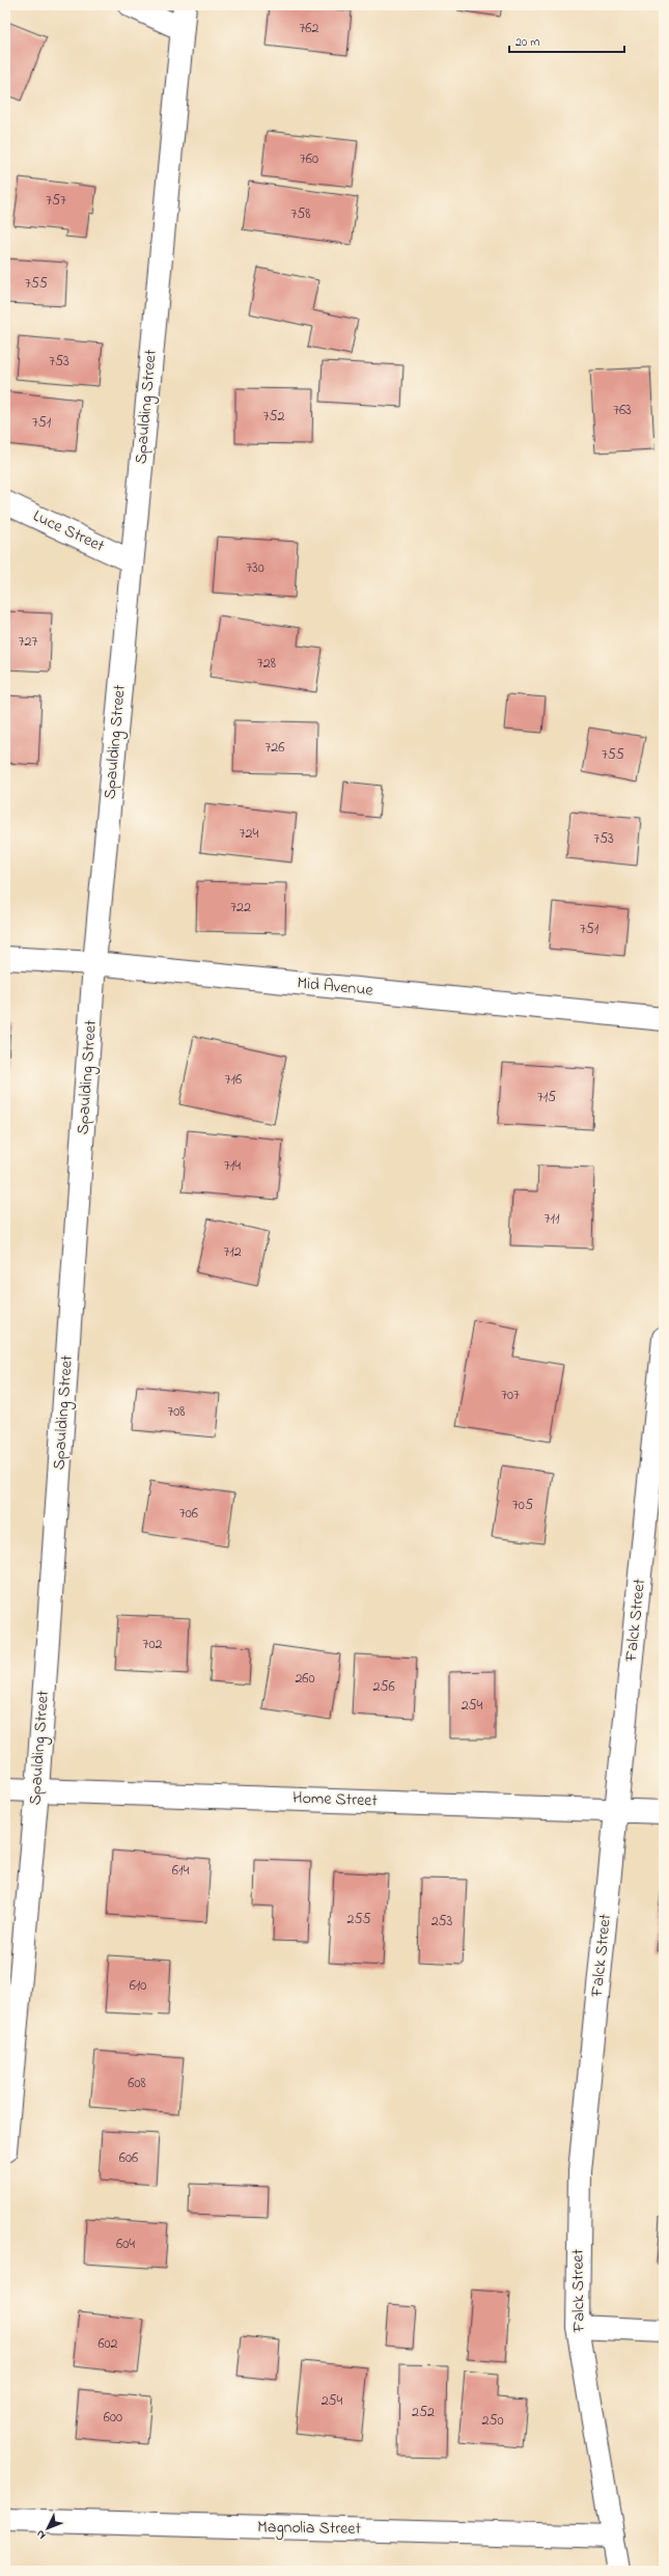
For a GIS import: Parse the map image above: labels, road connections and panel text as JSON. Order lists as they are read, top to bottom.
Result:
{
  "streets": {
    "street": [
      "Spaulding Street",
      "Luce Street",
      "Mid Avenue",
      "Falck Street",
      "Home Street",
      "Magnolia Street"
    ]
  },
  "crossings": [
    ["Spaulding Street", "Luce Street"],
    ["Spaulding Street", "Mid Avenue"],
    ["Spaulding Street", "Home Street"],
    ["Falck Street", "Home Street"],
    ["Falck Street", "Magnolia Street"]
  ],
  "house_numbers": [
    "762",
    "760",
    "757",
    "758",
    "755",
    "753",
    "763",
    "752",
    "751",
    "730",
    "727",
    "728",
    "726",
    "755",
    "724",
    "753",
    "722",
    "751",
    "716",
    "715",
    "714",
    "711",
    "712",
    "707",
    "708",
    "705",
    "706",
    "702",
    "260",
    "256",
    "254",
    "614",
    "255",
    "253",
    "610",
    "608",
    "606",
    "604",
    "602",
    "254",
    "252",
    "600",
    "250"
  ],
  "scale_bar": "20 m",
  "north": "bottom left"
}
